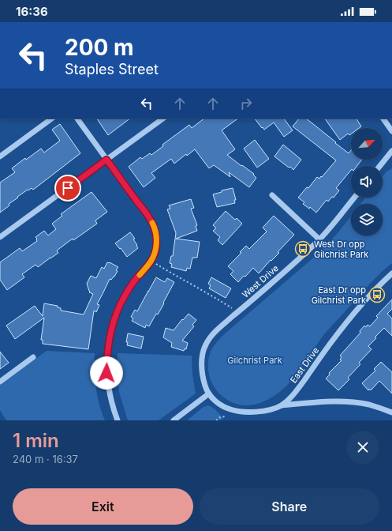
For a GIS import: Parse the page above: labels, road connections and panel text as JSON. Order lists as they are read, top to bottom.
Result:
{
  "streets": {
    "street": ["West Drive", "East Drive"]
  },
  "crossings": [
    ["West Drive", "East Drive"]
  ],
  "parks": ["Gilchrist Park"],
  "places": {
    "bus stop": ["West Dr opp Gilchrist Park", "East Dr opp Gilchrist Park"]
  },
  "north": "top right",
  "page": {
    "status": "16:36",
    "turn": ["200 m", "Staples Street"],
    "heading": ["1 min", "240 m · 16:37"],
    "buttons": ["Exit", "Share"]
  }
}
